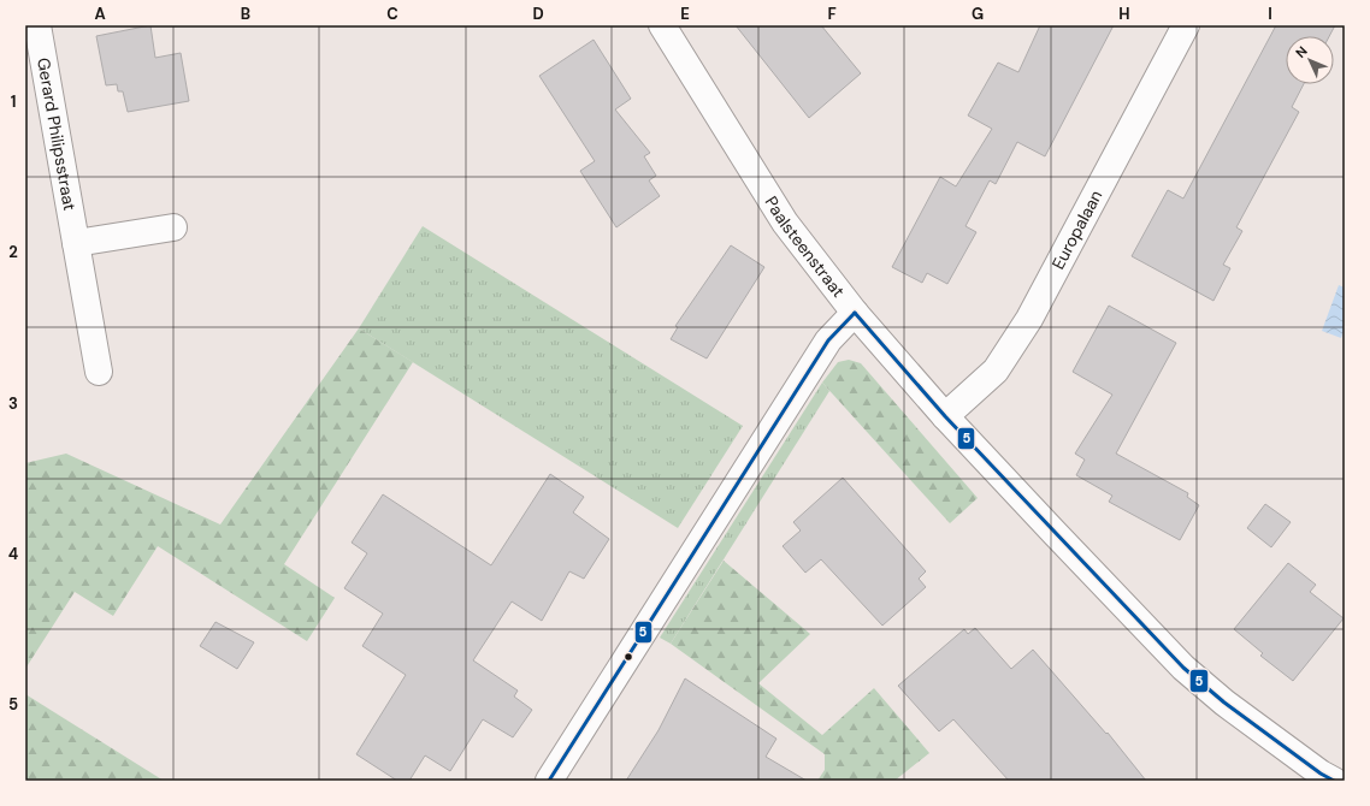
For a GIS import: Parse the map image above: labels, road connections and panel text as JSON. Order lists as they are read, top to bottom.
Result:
{
  "streets": {
    "street": ["Gerard Philipsstraat", "Europalaan", "Paalsteenstraat"]
  },
  "crossings": [
    ["Europalaan", "Paalsteenstraat"]
  ],
  "lines": ["transit line 5"],
  "north": "top left",
  "grid": {
    "columns": [
      "A",
      "B",
      "C",
      "D",
      "E",
      "F",
      "G",
      "H",
      "I"
    ],
    "rows": [
      "1",
      "2",
      "3",
      "4",
      "5"
    ]
  }
}
